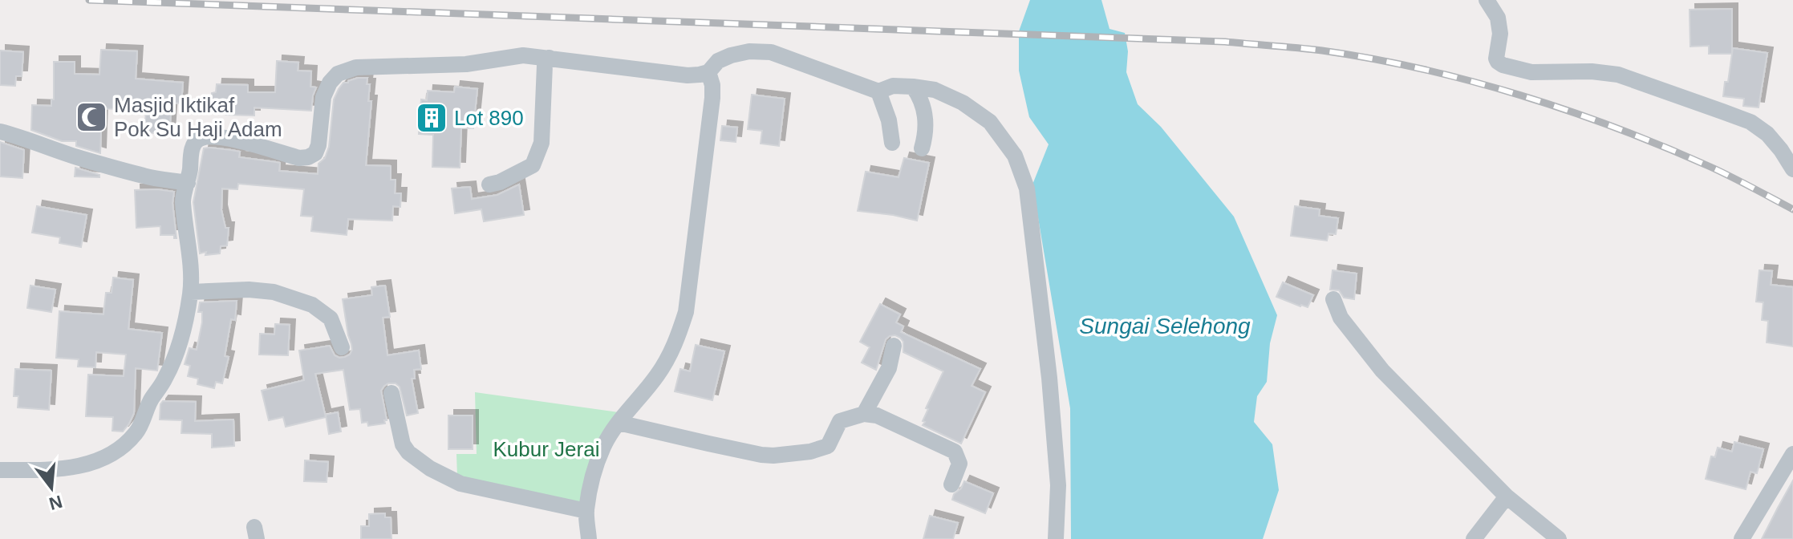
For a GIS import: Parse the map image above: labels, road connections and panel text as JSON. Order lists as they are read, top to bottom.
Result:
{
  "water": ["Sungai Selehong"],
  "parks": ["Kubur Jerai"],
  "places": {
    "mosque": ["Masjid Iktikaf Pok Su Haji Adam"],
    "building": ["Lot 890"]
  },
  "north": "bottom"
}
